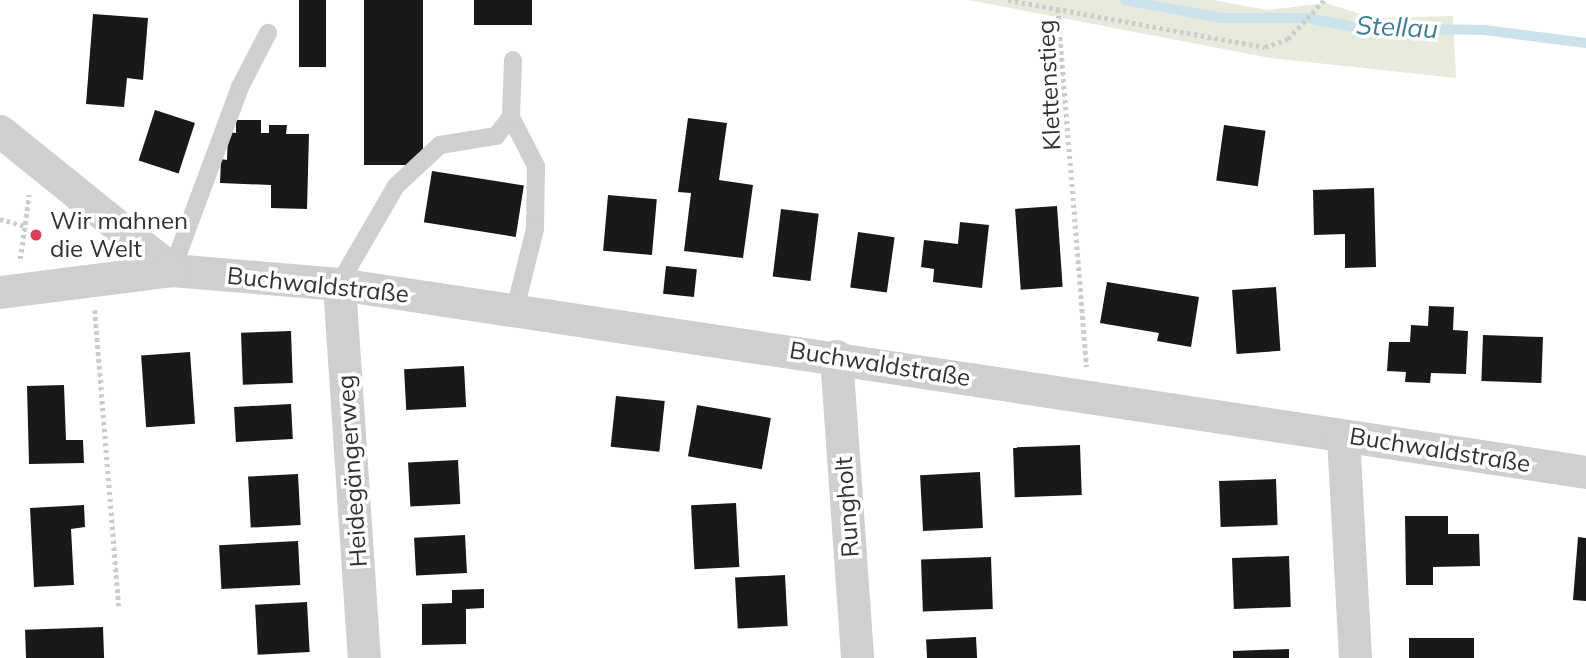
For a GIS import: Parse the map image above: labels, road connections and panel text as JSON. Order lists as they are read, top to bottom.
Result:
{
  "streets": {
    "street": ["Buchwaldstraße", "Heidegängerweg", "Rungholt"],
    "path": ["Klettenstieg"]
  },
  "crossings": [
    ["Klettenstieg", "Buchwaldstraße"],
    ["Buchwaldstraße", "Heidegängerweg"],
    ["Buchwaldstraße", "Rungholt"]
  ],
  "water": ["Stellau"],
  "places": ["Wir mahnen die Welt"]
}
